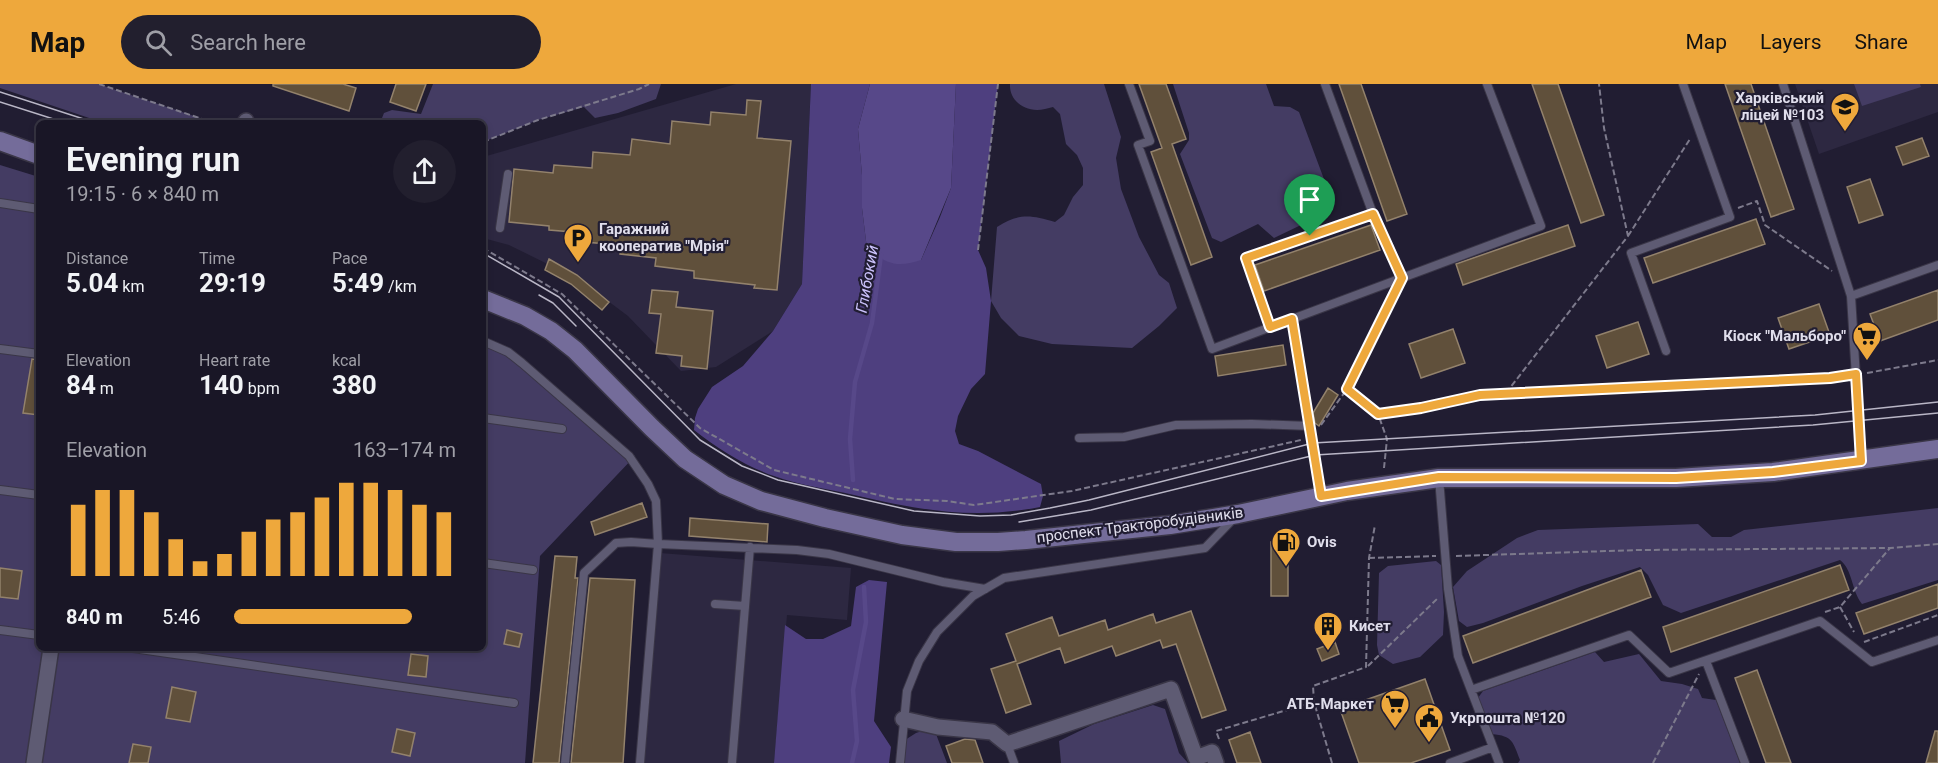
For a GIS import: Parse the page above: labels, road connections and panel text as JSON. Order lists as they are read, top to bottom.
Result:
{
  "streets": {
    "main road": ["проспект Тракторобудівників"]
  },
  "water": ["Глибокий"],
  "places": {
    "school or university": ["Харківський ліцей №103"],
    "parking": ["Гаражний кооператив \"Мрія\""],
    "supermarket": ["Кіоск \"Мальборо\"", "АТБ-Маркет"],
    "fuel station": ["Ovis"],
    "building": ["Кисет"],
    "public building": ["Укрпошта №120"]
  },
  "page": {
    "header": "Map",
    "search": "Search here",
    "nav": ["Map", "Layers", "Share"],
    "heading": ["Evening run", "19:15 · 6 × 840 m"],
    "stats": [
      ["Distance", "5.04 km"],
      ["Time", "29:19"],
      ["Pace", "5:49 /km"],
      ["Elevation", "84 m"],
      ["Heart rate", "140 bpm"],
      ["kcal", "380"]
    ],
    "chart": ["Elevation", "163–174 m"],
    "list": [
      {
        "name": "840 m",
        "note": "5:46"
      }
    ]
  }
}
